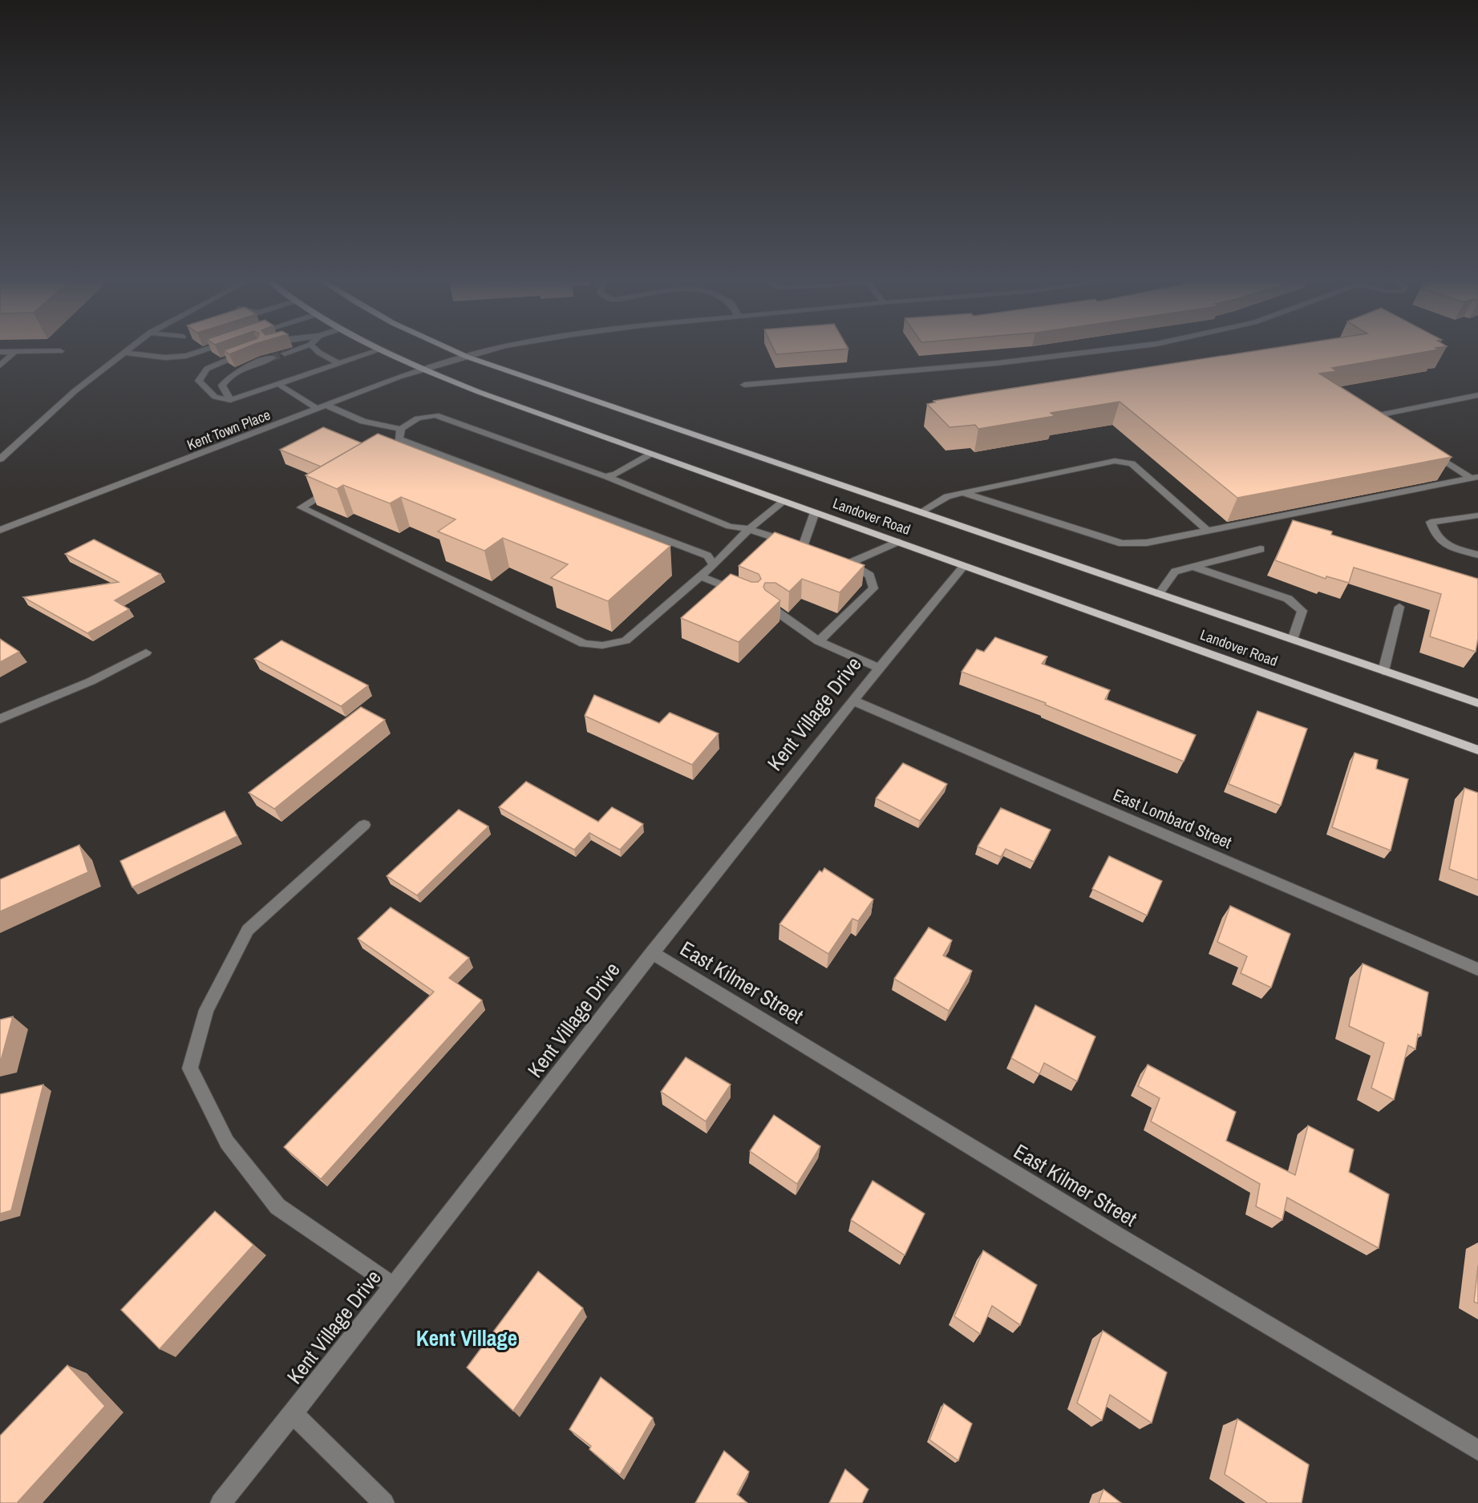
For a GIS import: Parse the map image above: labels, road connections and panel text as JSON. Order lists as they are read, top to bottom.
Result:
{
  "streets": {
    "main road": ["Landover Road"],
    "street": [
      "Kent Town Place",
      "Kent Village Drive",
      "East Lombard Street",
      "East Kilmer Street"
    ]
  },
  "crossings": [
    ["Kent Town Place", "Landover Road"],
    ["Landover Road", "Kent Village Drive"],
    ["Kent Village Drive", "East Lombard Street"],
    ["Kent Village Drive", "East Kilmer Street"]
  ],
  "districts": ["Kent Village"]
}
